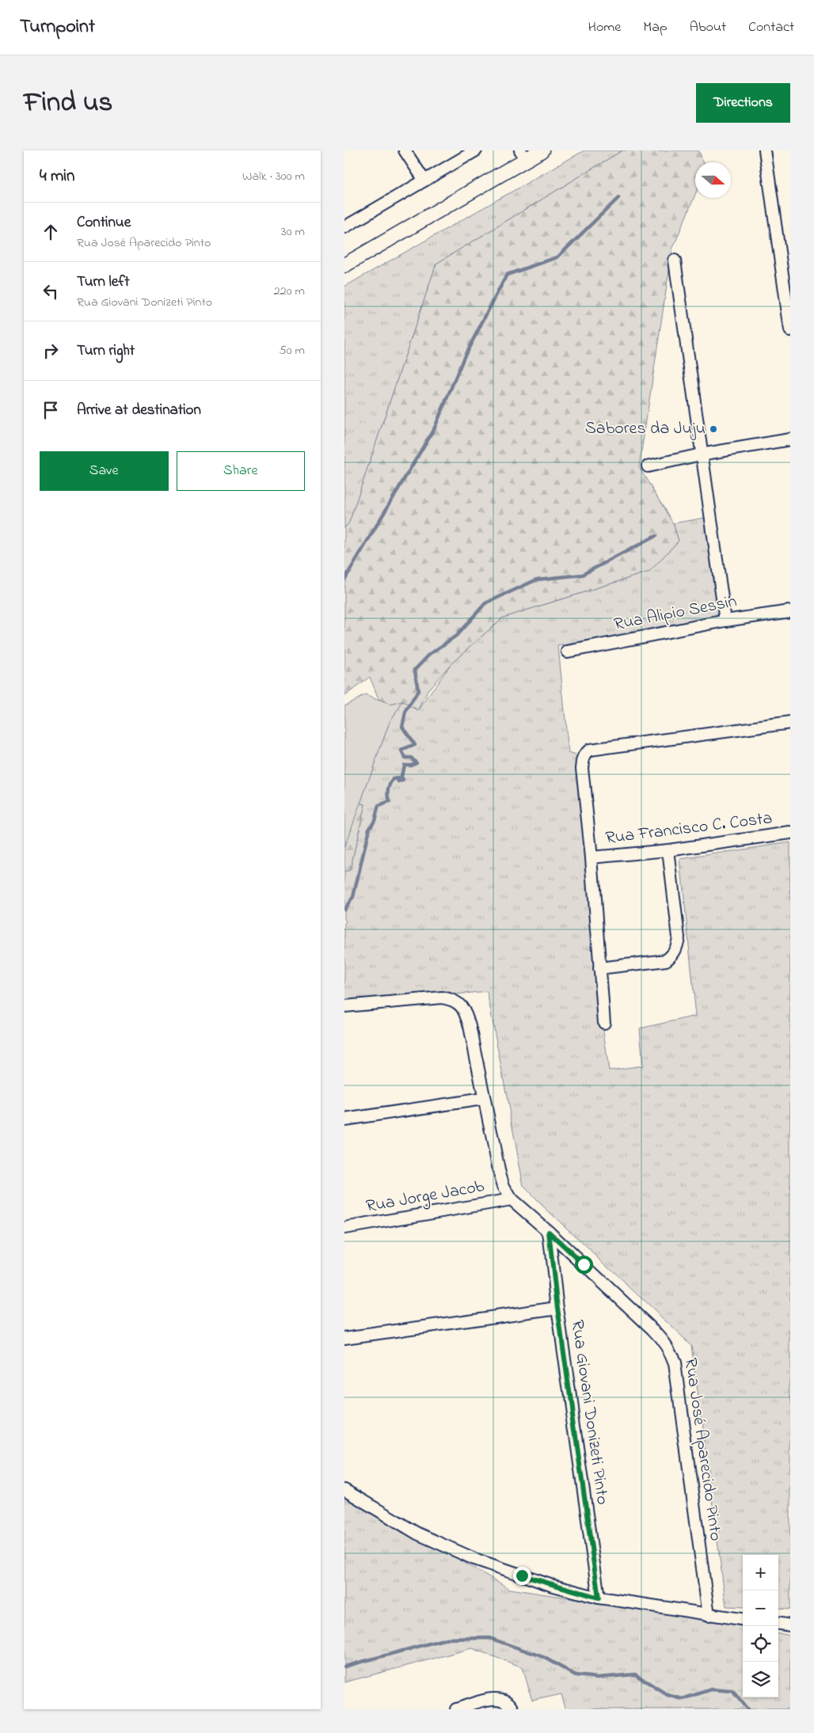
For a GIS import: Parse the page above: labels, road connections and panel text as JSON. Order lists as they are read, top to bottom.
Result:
{
  "streets": {
    "street": [
      "Rua Alipio Sessin",
      "Rua Francisco C. Costa",
      "Rua Jorge Jacob",
      "Rua Giovani Donizeti Pinto",
      "Rua José Aparecido Pinto"
    ]
  },
  "crossings": [
    ["Rua Jorge Jacob", "Rua José Aparecido Pinto"],
    ["Rua Giovani Donizeti Pinto", "Rua José Aparecido Pinto"]
  ],
  "places": ["Sabores da Juju"],
  "north": "right",
  "page": {
    "header": "Turnpoint",
    "nav": [
      "Home",
      "Map",
      "About",
      "Contact"
    ],
    "title": "Find us",
    "buttons": [
      "Directions",
      ["Save", "Share"]
    ],
    "heading": ["4 min", "Walk · 300 m"],
    "list": [
      ["Continue", "Rua José Aparecido Pinto", "30 m"],
      ["Turn left", "Rua Giovani Donizeti Pinto", "220 m"],
      ["Turn right", "50 m"],
      "Arrive at destination"
    ],
    "map_buttons": ["+", "−"]
  }
}
